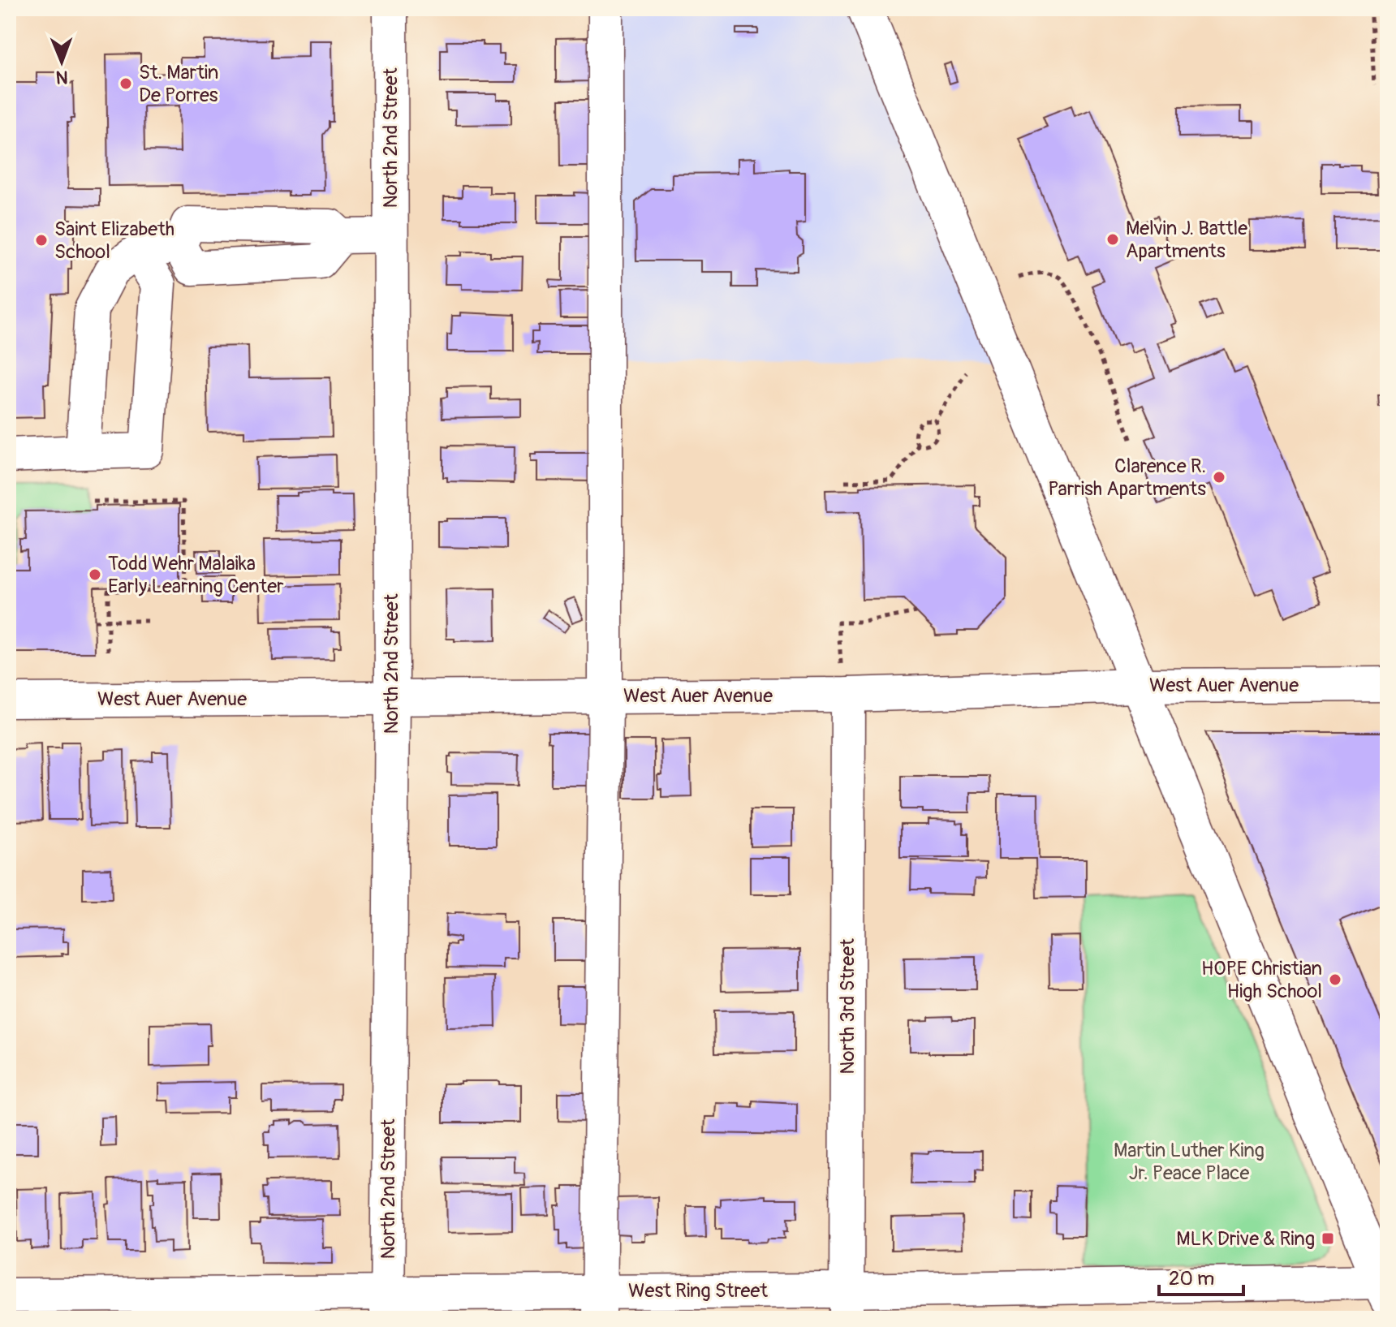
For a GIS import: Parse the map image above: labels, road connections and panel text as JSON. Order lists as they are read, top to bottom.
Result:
{
  "streets": {
    "street": [
      "North 2nd Street",
      "West Auer Avenue",
      "North 3rd Street",
      "West Ring Street"
    ]
  },
  "crossings": [
    ["North 2nd Street", "West Auer Avenue"],
    ["North 2nd Street", "West Ring Street"],
    ["West Auer Avenue", "North 3rd Street"],
    ["North 3rd Street", "West Ring Street"]
  ],
  "parks": ["Martin Luther King Jr. Peace Place"],
  "places": {
    "other": [
      "St. Martin De Porres",
      "Melvin J. Battle Apartments",
      "Saint Elizabeth School",
      "Clarence R. Parrish Apartments",
      "Todd Wehr Malaika Early Learning Center",
      "HOPE Christian High School"
    ],
    "transit": ["MLK Drive & Ring"]
  },
  "scale_bar": "20 m",
  "north": "bottom"
}
